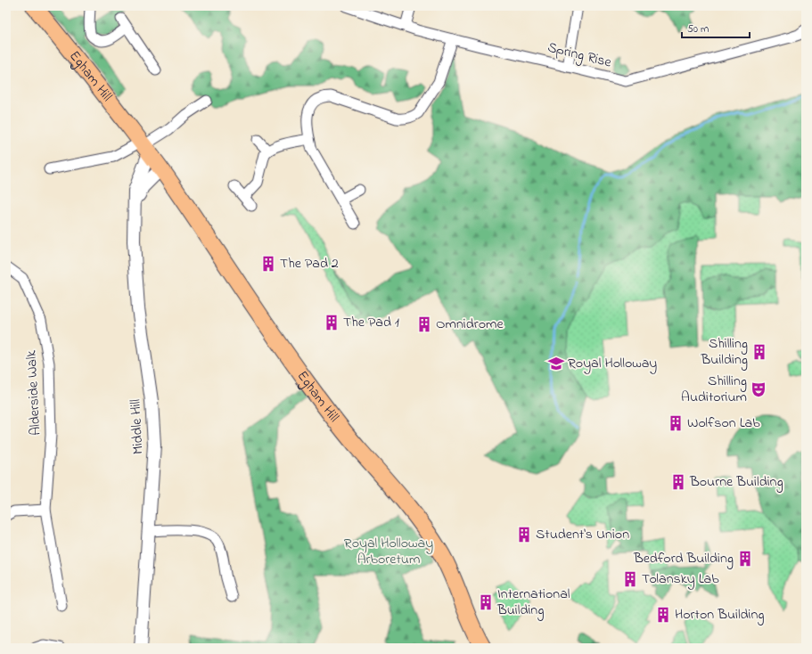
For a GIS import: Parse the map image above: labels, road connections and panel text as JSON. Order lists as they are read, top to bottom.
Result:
{
  "streets": {
    "main road": ["Egham Hill"],
    "street": ["Spring Rise", "Alderside Walk", "Middle Hill"]
  },
  "crossings": [
    ["Egham Hill", "Middle Hill"]
  ],
  "parks": ["Royal Holloway Arboretum"],
  "places": {
    "building": [
      "The Pad 2",
      "The Pad 1",
      "Omnidrome",
      "Shilling Building",
      "Wolfson Lab",
      "Bourne Building",
      "Student's Union",
      "Bedford Building",
      "Tolansky Lab",
      "International Building",
      "Horton Building"
    ],
    "school or university": ["Royal Holloway"],
    "theatre": ["Shilling Auditorium"]
  },
  "scale_bar": "50 m"
}
